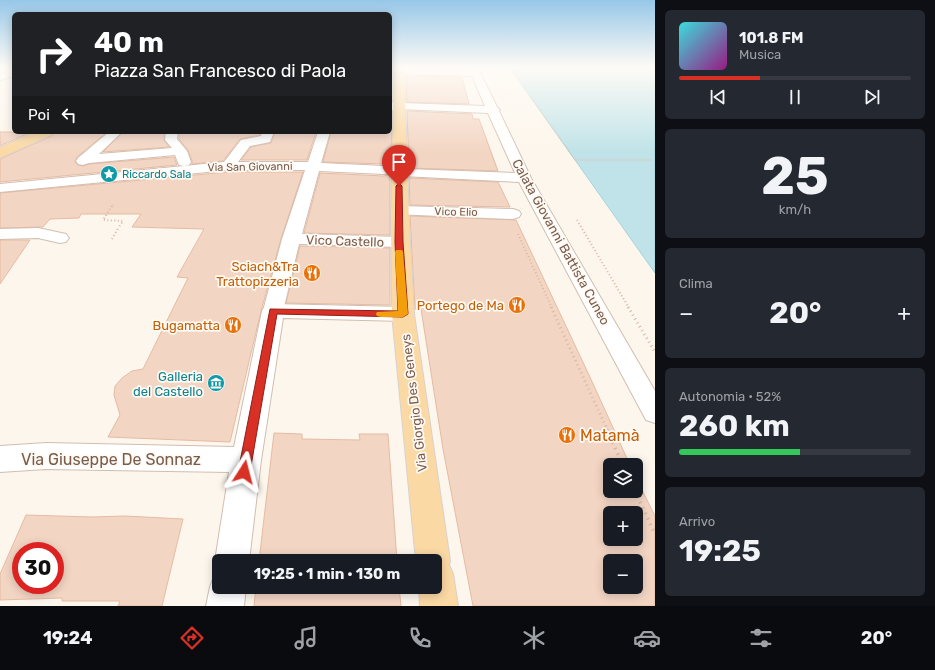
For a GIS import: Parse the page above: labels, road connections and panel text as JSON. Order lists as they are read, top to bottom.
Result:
{
  "streets": {
    "main road": ["Via Giorgio Des Geneys"],
    "street": [
      "Via San Giovanni",
      "Vico Elio",
      "Vico Castello",
      "Calata Giovanni Battista Cuneo",
      "Via Giuseppe De Sonnaz"
    ]
  },
  "crossings": [
    ["Via San Giovanni", "Calata Giovanni Battista Cuneo"],
    ["Via San Giovanni", "Via Giorgio Des Geneys"],
    ["Vico Elio", "Via Giorgio Des Geneys"],
    ["Vico Castello", "Via Giorgio Des Geneys"]
  ],
  "places": {
    "place": ["Riccardo Sala"],
    "restaurant": [
      "Sciach&Tra Trattopizzeria",
      "Portego de Ma",
      "Bugamatta",
      "Matamà"
    ],
    "museum": ["Galleria del Castello"]
  },
  "page": {
    "turn": ["40 m", "Piazza San Francesco di Paola"],
    "song": ["101.8 FM", "Musica"],
    "then": "Poi",
    "tile": [
      ["25", "km/h"],
      "Clima",
      ["Autonomia · 52%", "260 km"],
      ["Arrivo", "19:25"]
    ],
    "heat": ["−", "20°", "+"],
    "map_buttons": ["+", "−"],
    "limit": "30",
    "trip": "19:25 · 1 min · 130 m",
    "tabs": ["19:24", "20°"]
  }
}
